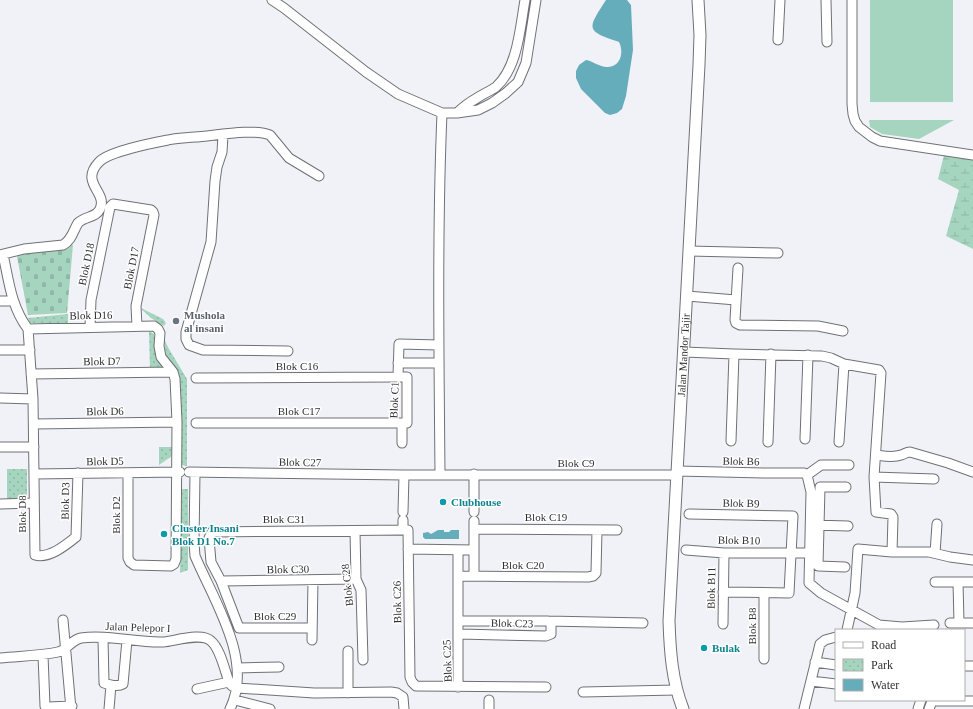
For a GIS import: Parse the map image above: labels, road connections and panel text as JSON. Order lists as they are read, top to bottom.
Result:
{
  "streets": {
    "street": [
      "Blok D18",
      "Blok D17",
      "Blok D16",
      "Jalan Mandor Tajir",
      "Blok D7",
      "Blok C16",
      "Blok C1",
      "Blok D6",
      "Blok C17",
      "Blok D5",
      "Blok B6",
      "Blok C27",
      "Blok C9",
      "Blok D3",
      "Blok B9",
      "Blok D8",
      "Blok D2",
      "Blok C19",
      "Blok C31",
      "Blok B10",
      "Blok C20",
      "Blok C30",
      "Blok C28",
      "Blok B11",
      "Blok C26",
      "Blok C29",
      "Blok C23",
      "Blok B8",
      "Jalan Pelepor I",
      "Blok C25"
    ]
  },
  "crossings": [
    ["Blok D18", "Blok D17"],
    ["Blok D18", "Blok D16"],
    ["Blok D17", "Blok D16"],
    ["Blok D16", "Blok D7"],
    ["Blok D16", "Blok D8"],
    ["Jalan Mandor Tajir", "Blok B6"],
    ["Jalan Mandor Tajir", "Blok C9"],
    ["Blok D7", "Blok D8"],
    ["Blok C16", "Blok C1"],
    ["Blok C1", "Blok C17"],
    ["Blok D6", "Blok D8"],
    ["Blok D5", "Blok C27"],
    ["Blok D5", "Blok D3"],
    ["Blok D5", "Blok D8"],
    ["Blok D5", "Blok D2"],
    ["Blok B6", "Blok C9"],
    ["Blok C27", "Blok C9"],
    ["Blok C27", "Blok D2"],
    ["Blok D3", "Blok D8"],
    ["Blok B9", "Blok B10"],
    ["Blok B9", "Blok B8"],
    ["Blok C19", "Blok C20"],
    ["Blok C31", "Blok C30"],
    ["Blok C31", "Blok C28"],
    ["Blok C31", "Blok C26"],
    ["Blok C31", "Blok C29"],
    ["Blok B10", "Blok B11"],
    ["Blok B10", "Blok B8"],
    ["Blok C20", "Blok C25"],
    ["Blok C30", "Blok C28"],
    ["Blok C30", "Blok C29"],
    ["Blok B11", "Blok B8"],
    ["Blok C26", "Blok C25"],
    ["Blok C23", "Blok C25"]
  ],
  "places": [
    "Mushola al insani",
    "Clubhouse",
    "Cluster Insani Blok D1 No.7",
    "Bulak"
  ],
  "legend": ["Road", "Park", "Water"]
}
